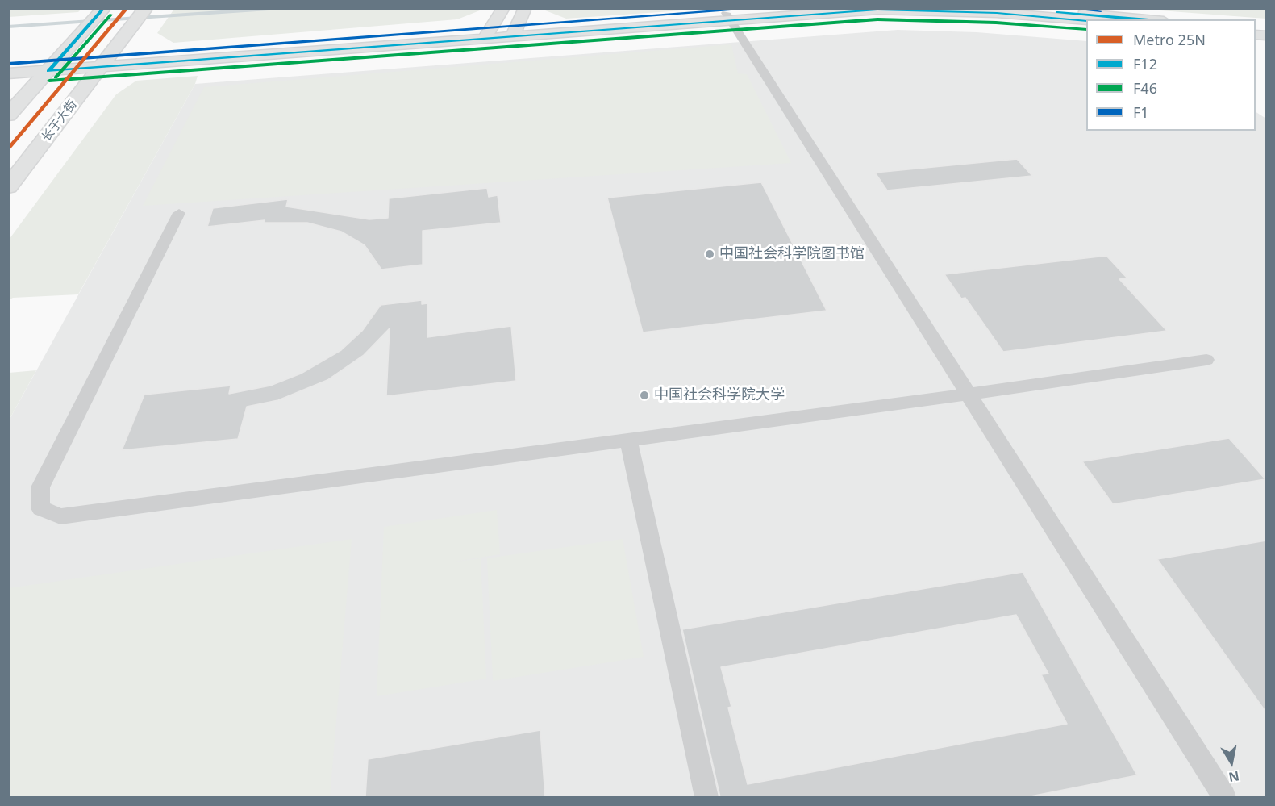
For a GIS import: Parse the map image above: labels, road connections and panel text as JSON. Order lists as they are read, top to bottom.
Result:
{
  "streets": {
    "main road": ["长于大街"]
  },
  "places": ["中国社会科学院图书馆", "中国社会科学院大学"],
  "lines": [
    "metro line 25N",
    "transit line F12",
    "transit line F1",
    "transit line F46"
  ],
  "legend": [
    "Metro 25N",
    "F12",
    "F46",
    "F1"
  ],
  "north": "bottom"
}
